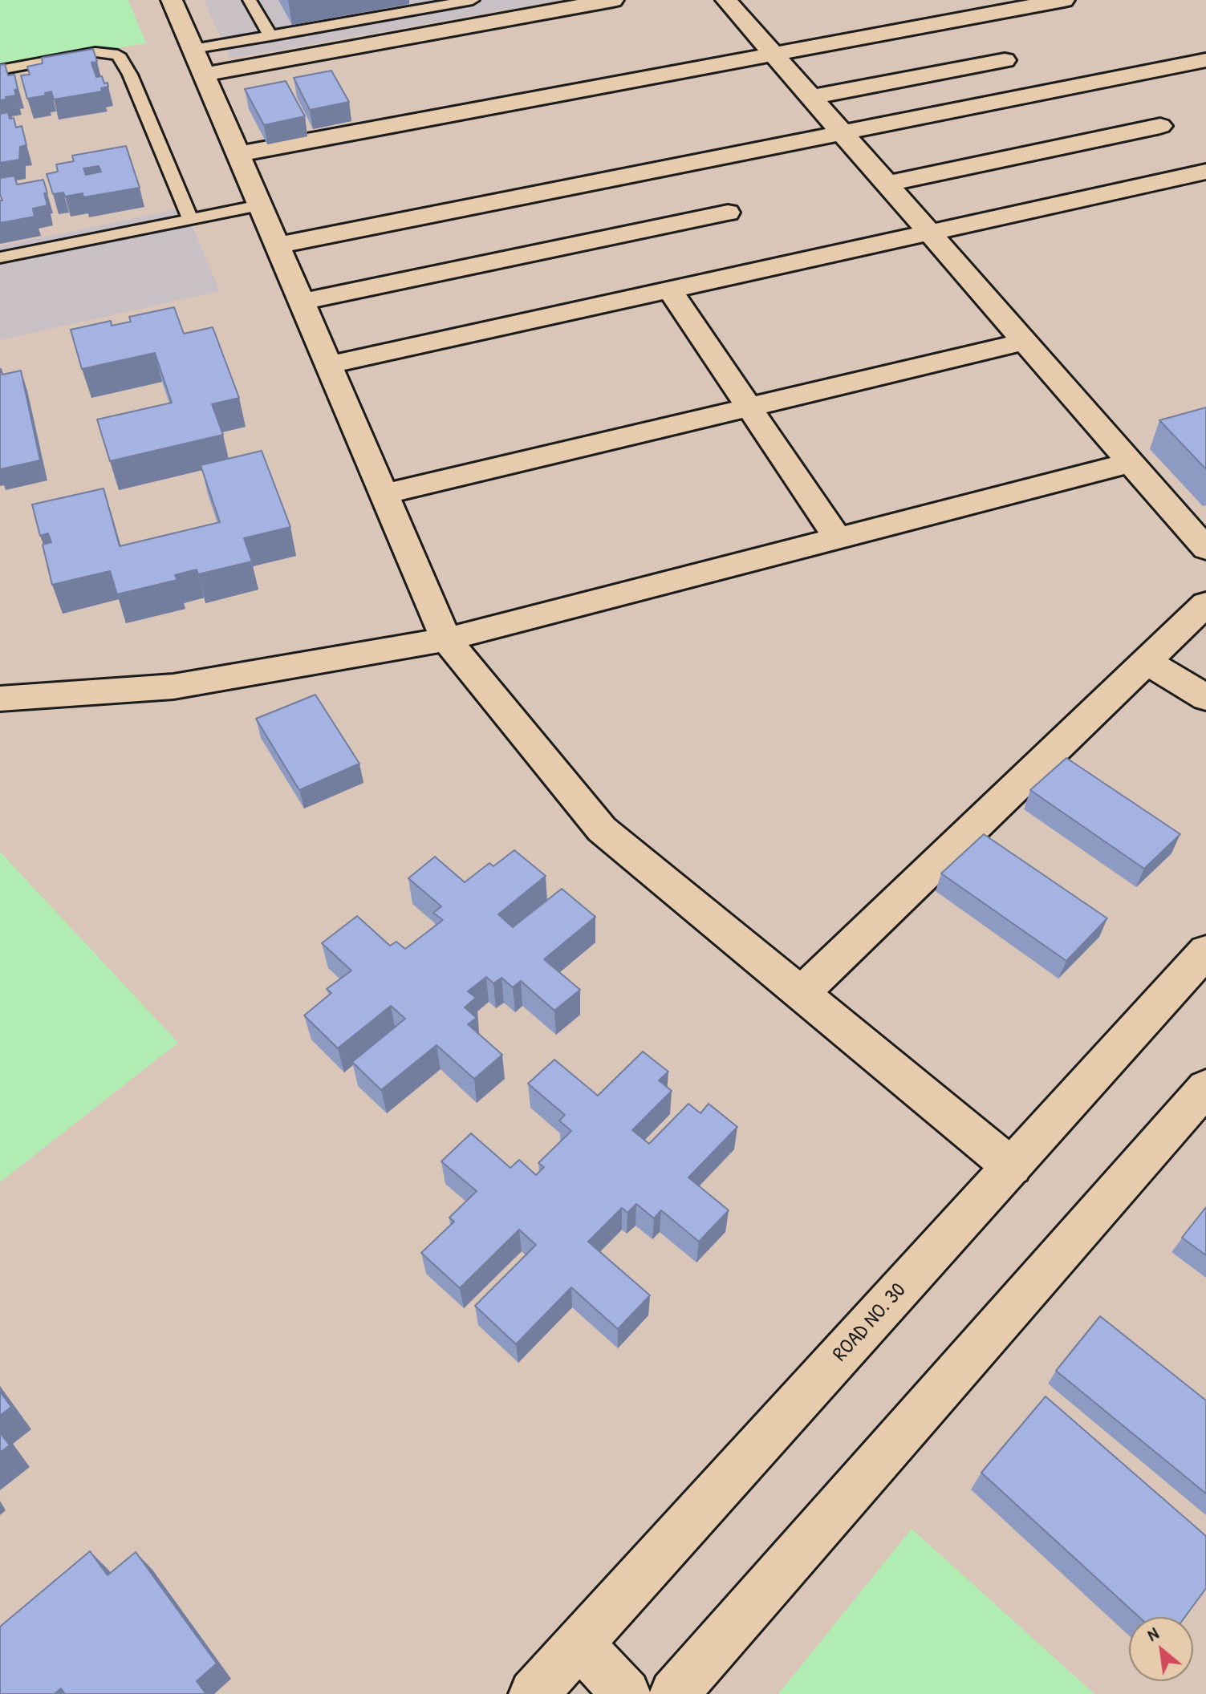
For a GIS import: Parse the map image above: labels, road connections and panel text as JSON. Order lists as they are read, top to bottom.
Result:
{
  "streets": {
    "street": ["ROAD NO. 30"]
  },
  "north": "top left"
}
